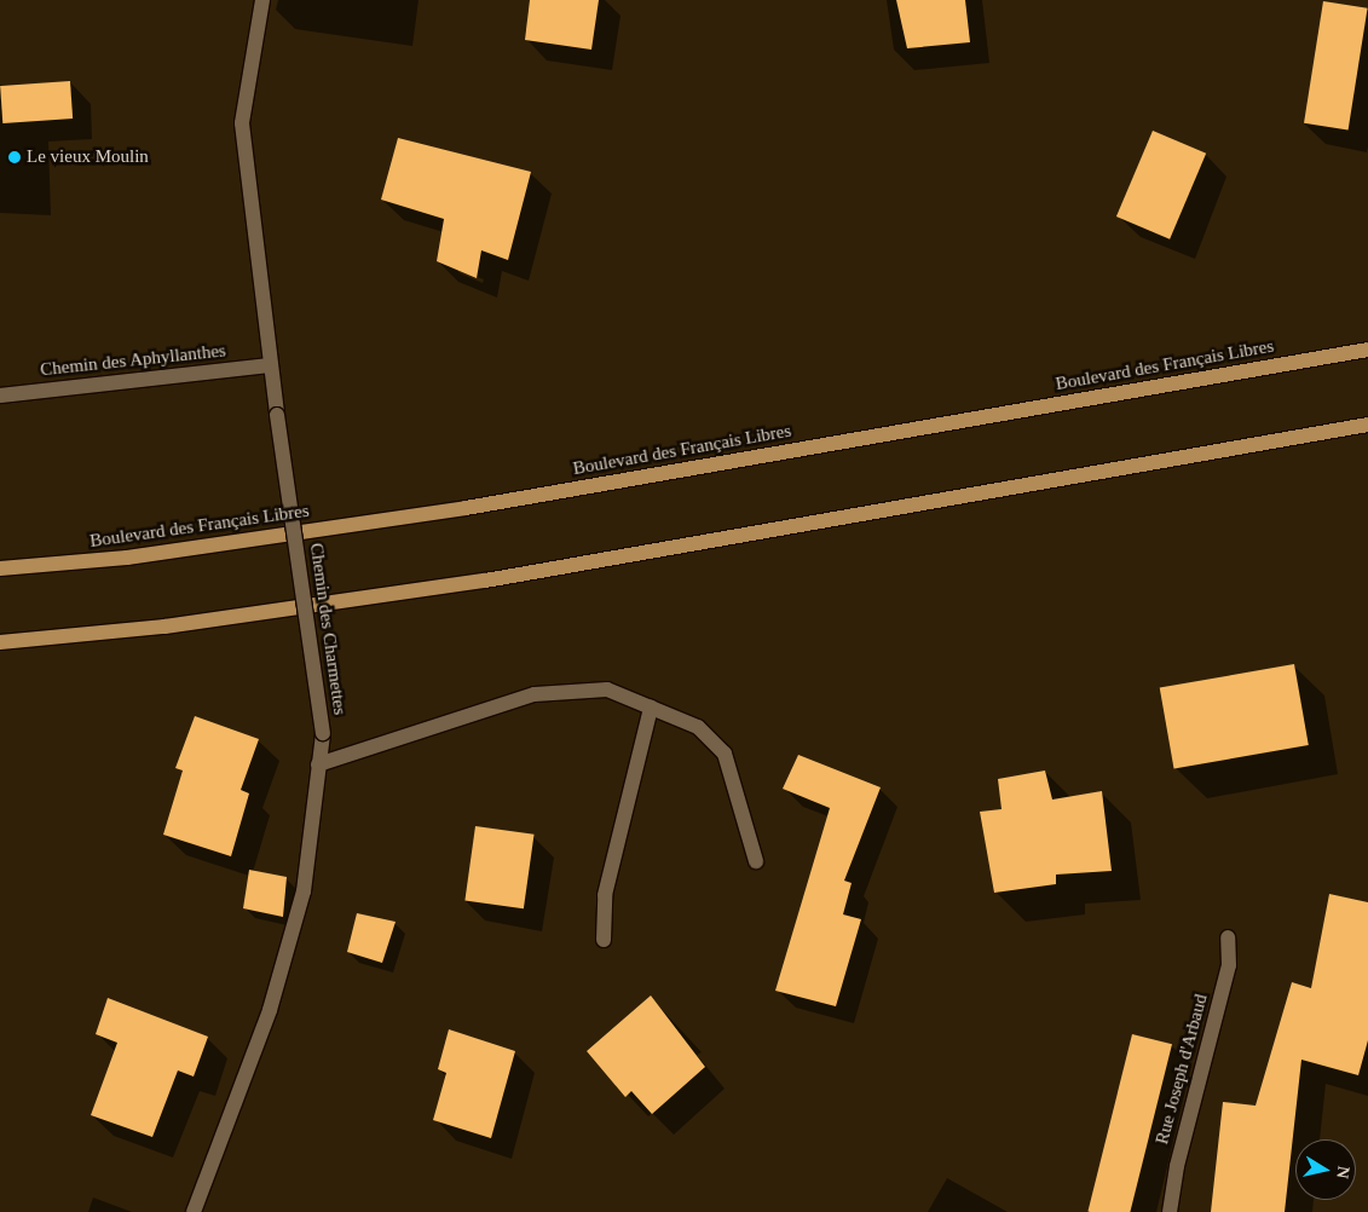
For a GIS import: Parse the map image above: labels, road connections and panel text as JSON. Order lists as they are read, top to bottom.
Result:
{
  "streets": {
    "main road": ["Boulevard des Français Libres"],
    "street": ["Chemin des Aphyllanthes", "Chemin des Charmettes", "Rue Joseph d'Arbaud"]
  },
  "crossings": [
    ["Chemin des Aphyllanthes", "Chemin des Charmettes"]
  ],
  "places": ["Le vieux Moulin"],
  "north": "right"
}
